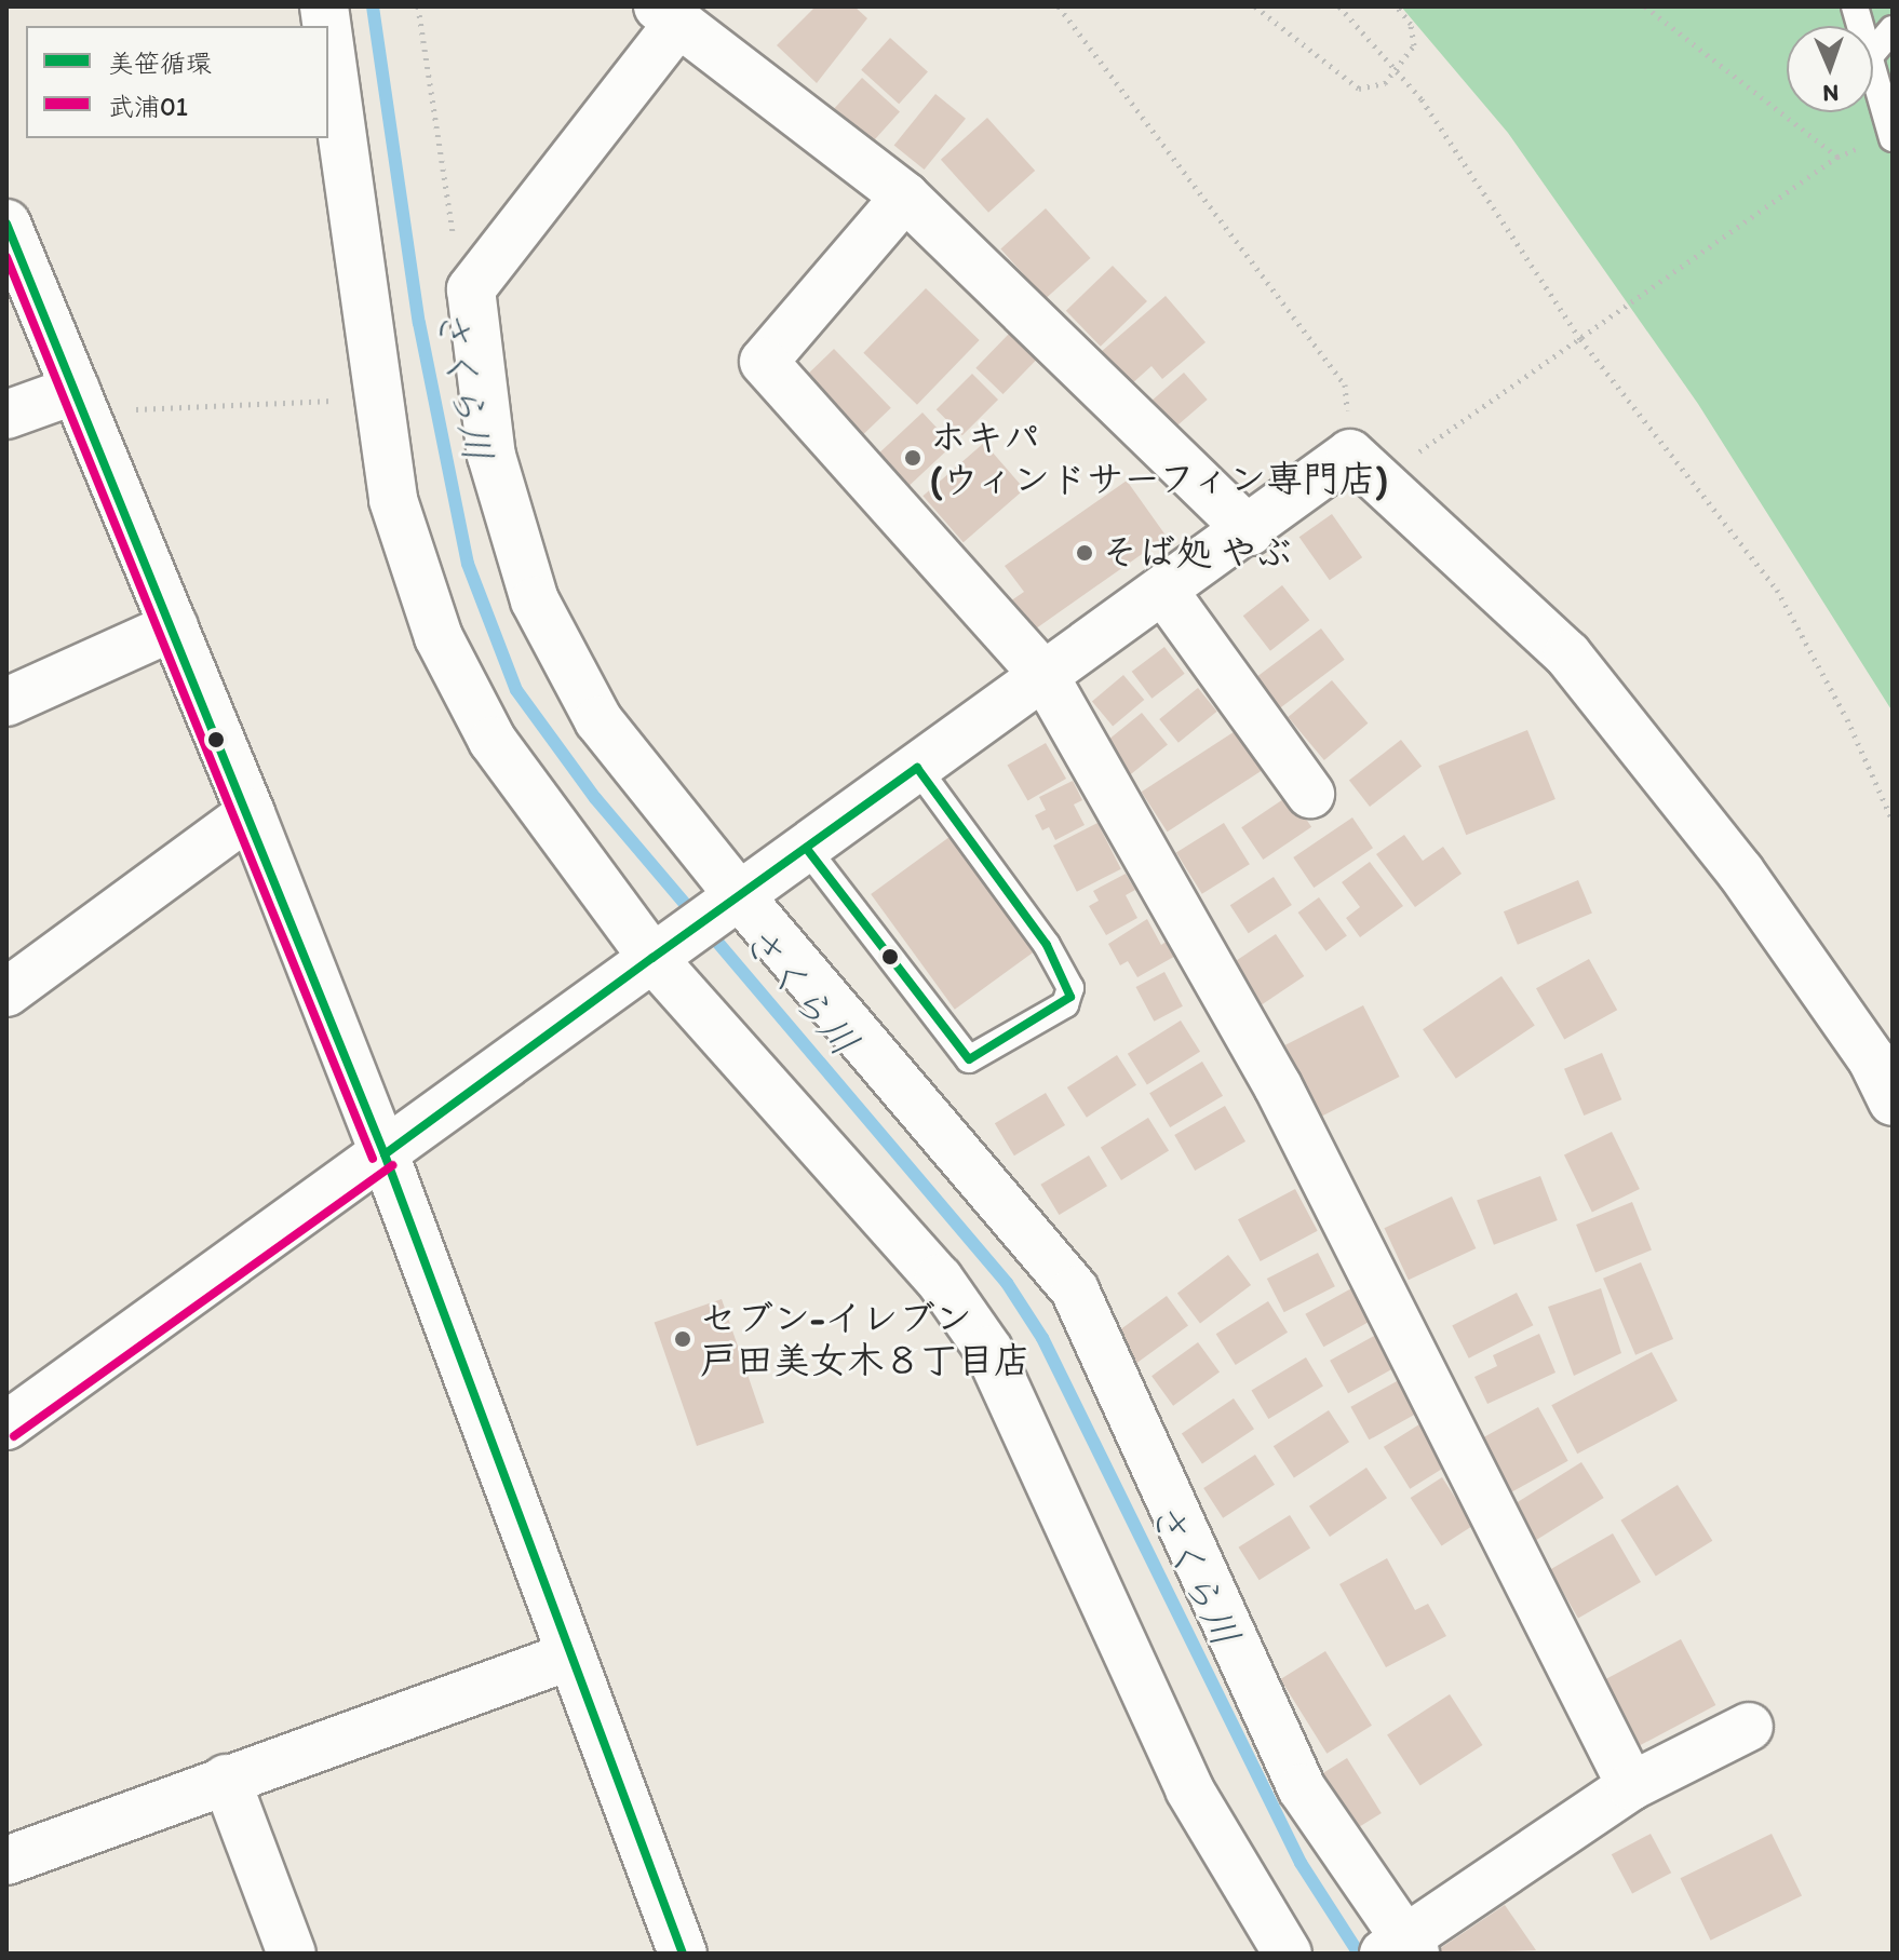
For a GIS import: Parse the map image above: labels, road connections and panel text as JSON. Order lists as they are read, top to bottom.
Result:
{
  "water": ["さくら川"],
  "places": ["ホキパ (ウィンドサーフィン専門店)", "そば処 やぶ", "セブン-イレブン 戸田美女木８丁目店"],
  "lines": ["transit line 美笹循環", "transit line 武浦01"],
  "legend": ["美笹循環", "武浦01"],
  "north": "bottom"
}
